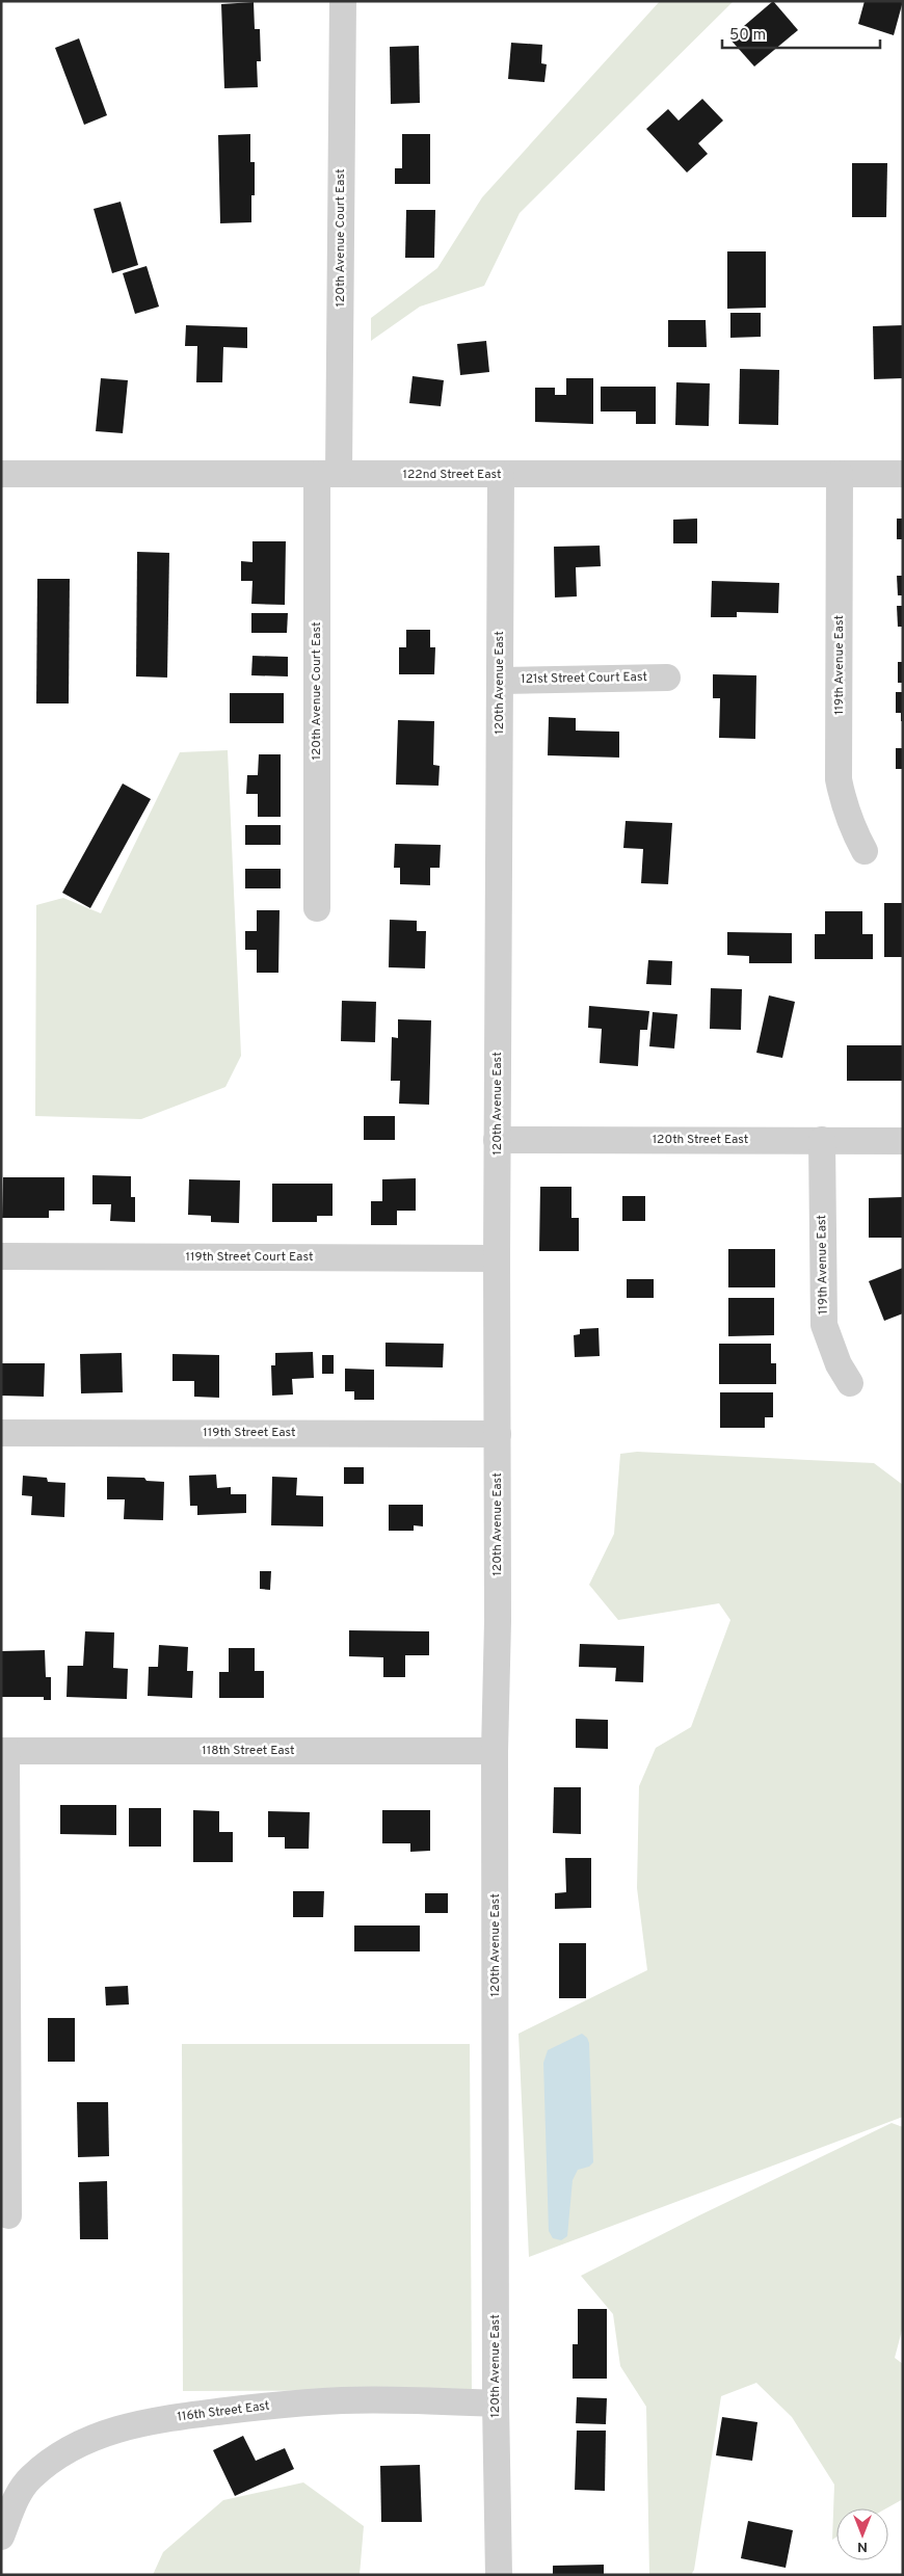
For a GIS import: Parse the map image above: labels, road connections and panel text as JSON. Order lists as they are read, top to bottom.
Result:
{
  "streets": {
    "street": [
      "120th Avenue Court East",
      "122nd Street East",
      "119th Avenue East",
      "121st Street Court East",
      "120th Avenue East",
      "120th Street East",
      "119th Street Court East",
      "119th Street East",
      "118th Street East",
      "116th Street East"
    ]
  },
  "crossings": [
    ["120th Avenue Court East", "122nd Street East"],
    ["122nd Street East", "119th Avenue East"],
    ["122nd Street East", "120th Avenue East"],
    ["119th Avenue East", "120th Street East"],
    ["121st Street Court East", "120th Avenue East"],
    ["120th Avenue East", "120th Street East"],
    ["120th Avenue East", "119th Street Court East"],
    ["120th Avenue East", "119th Street East"],
    ["120th Avenue East", "118th Street East"],
    ["120th Avenue East", "116th Street East"]
  ],
  "scale_bar": "50 m",
  "north": "bottom"
}
